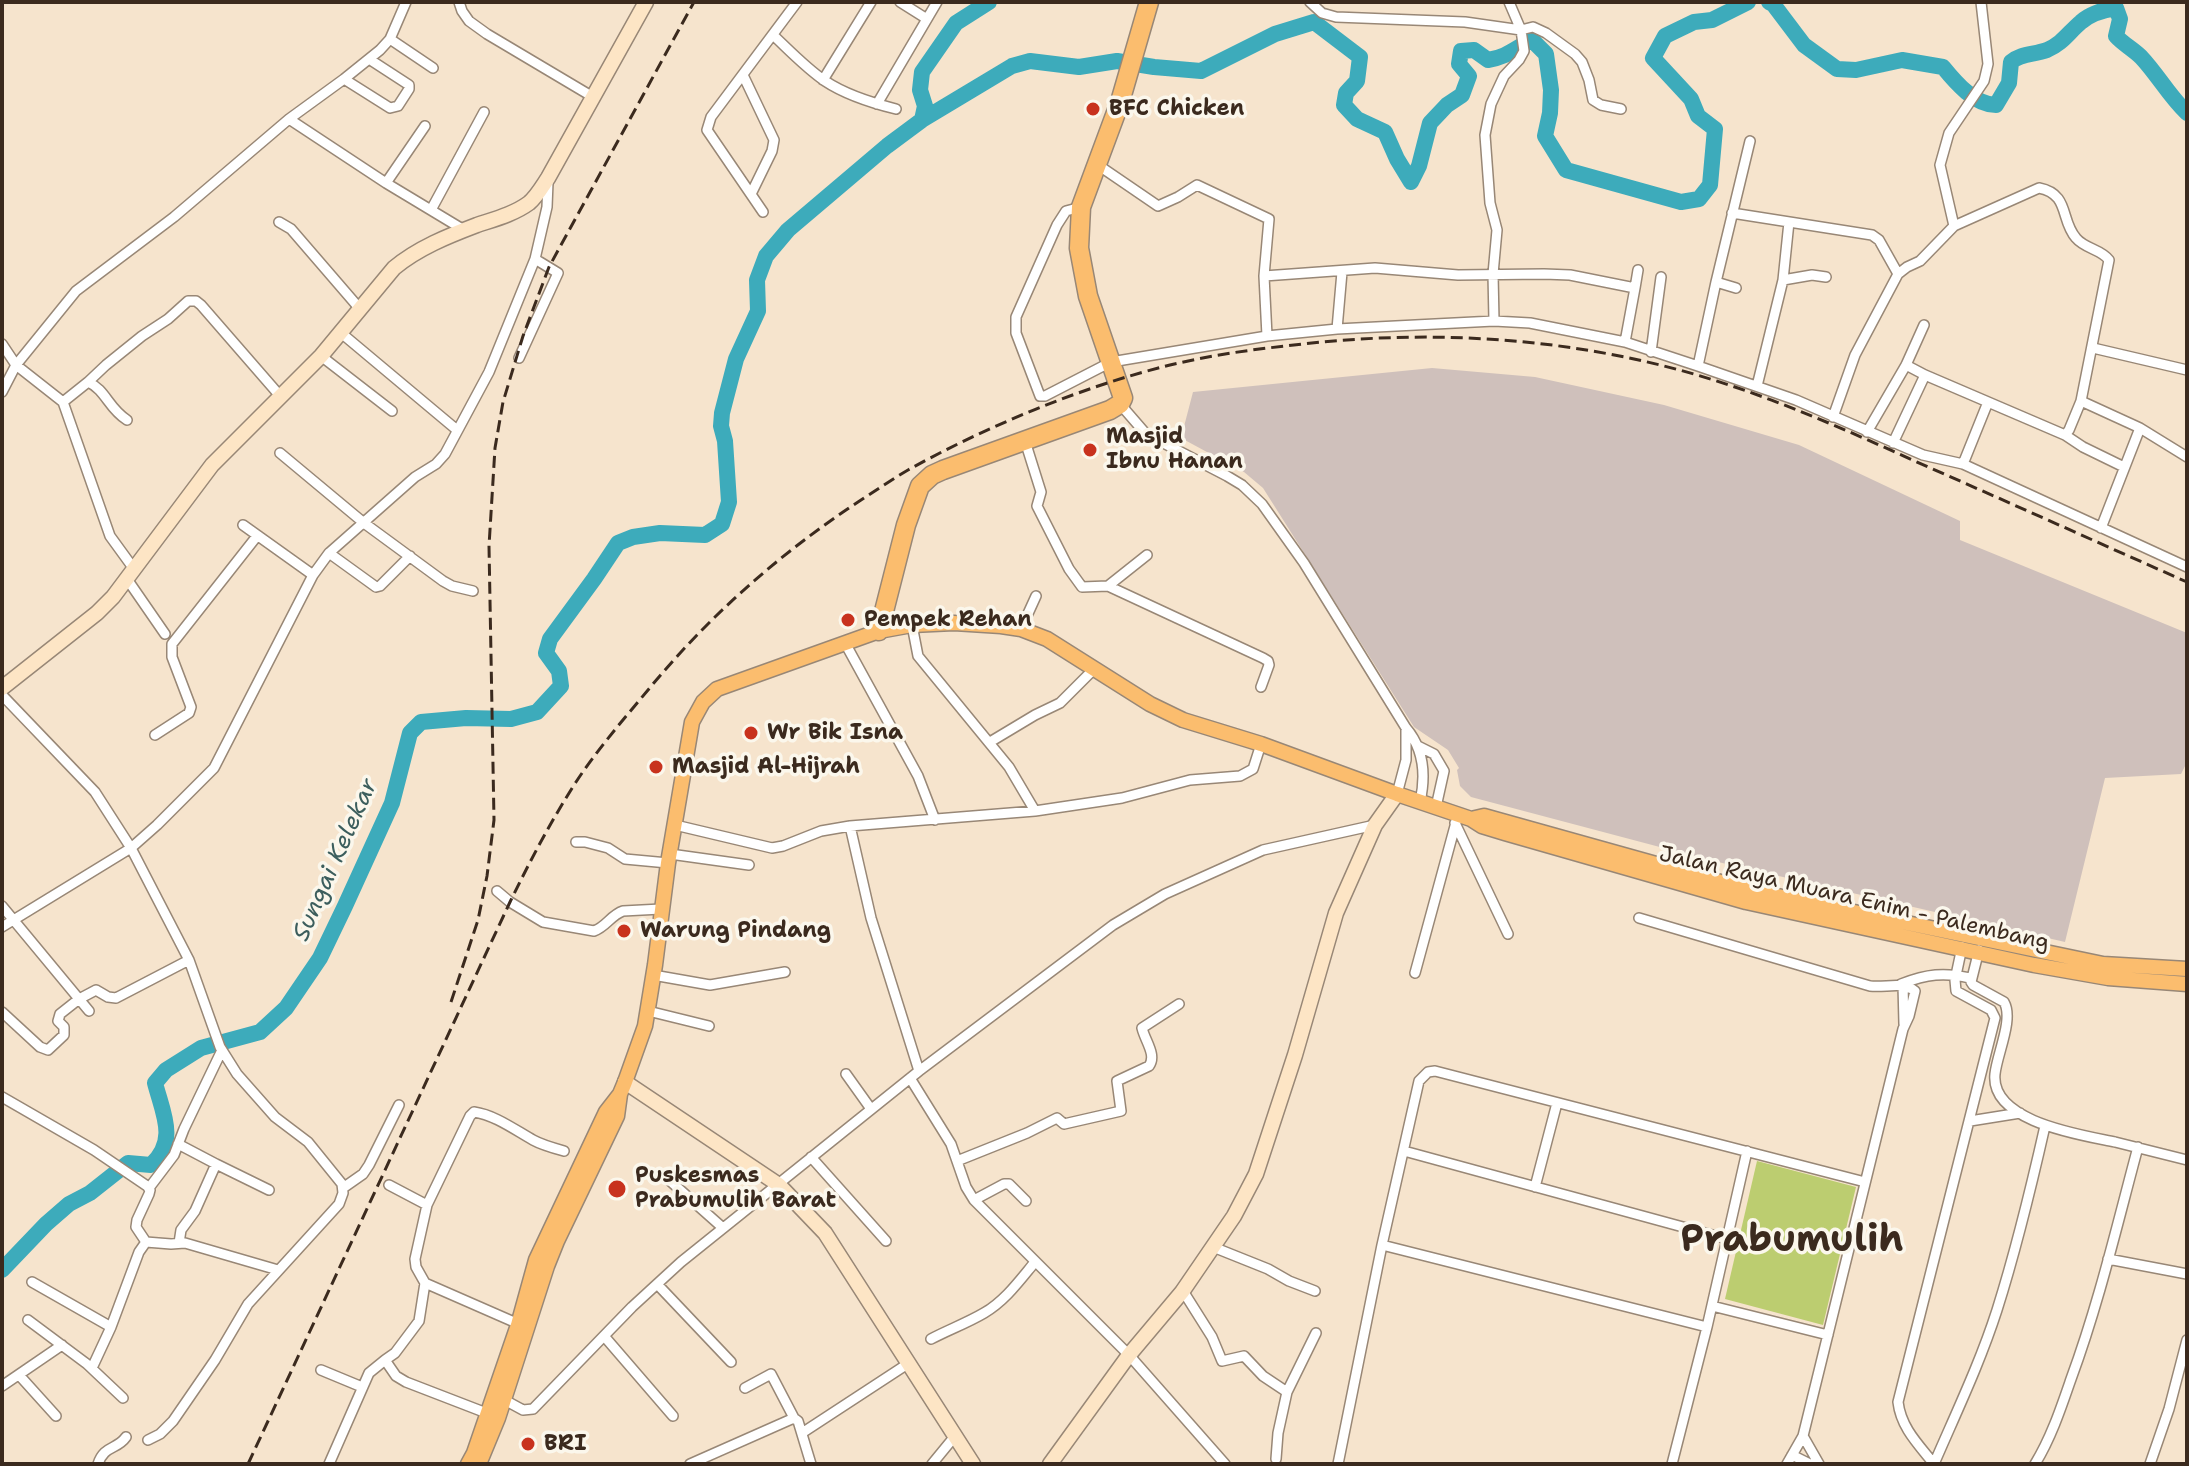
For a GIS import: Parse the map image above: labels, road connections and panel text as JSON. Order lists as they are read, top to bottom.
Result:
{
  "streets": {
    "main road": ["Jalan Raya Muara Enim - Palembang"]
  },
  "districts": ["Prabumulih"],
  "water": ["Sungai Kelekar"],
  "places": [
    "BFC Chicken",
    "Masjid Ibnu Hanan",
    "Pempek Rehan",
    "Wr Bik Isna",
    "Masjid Al-Hijrah",
    "Warung Pindang",
    "Puskesmas Prabumulih Barat",
    "BRI"
  ]
}
